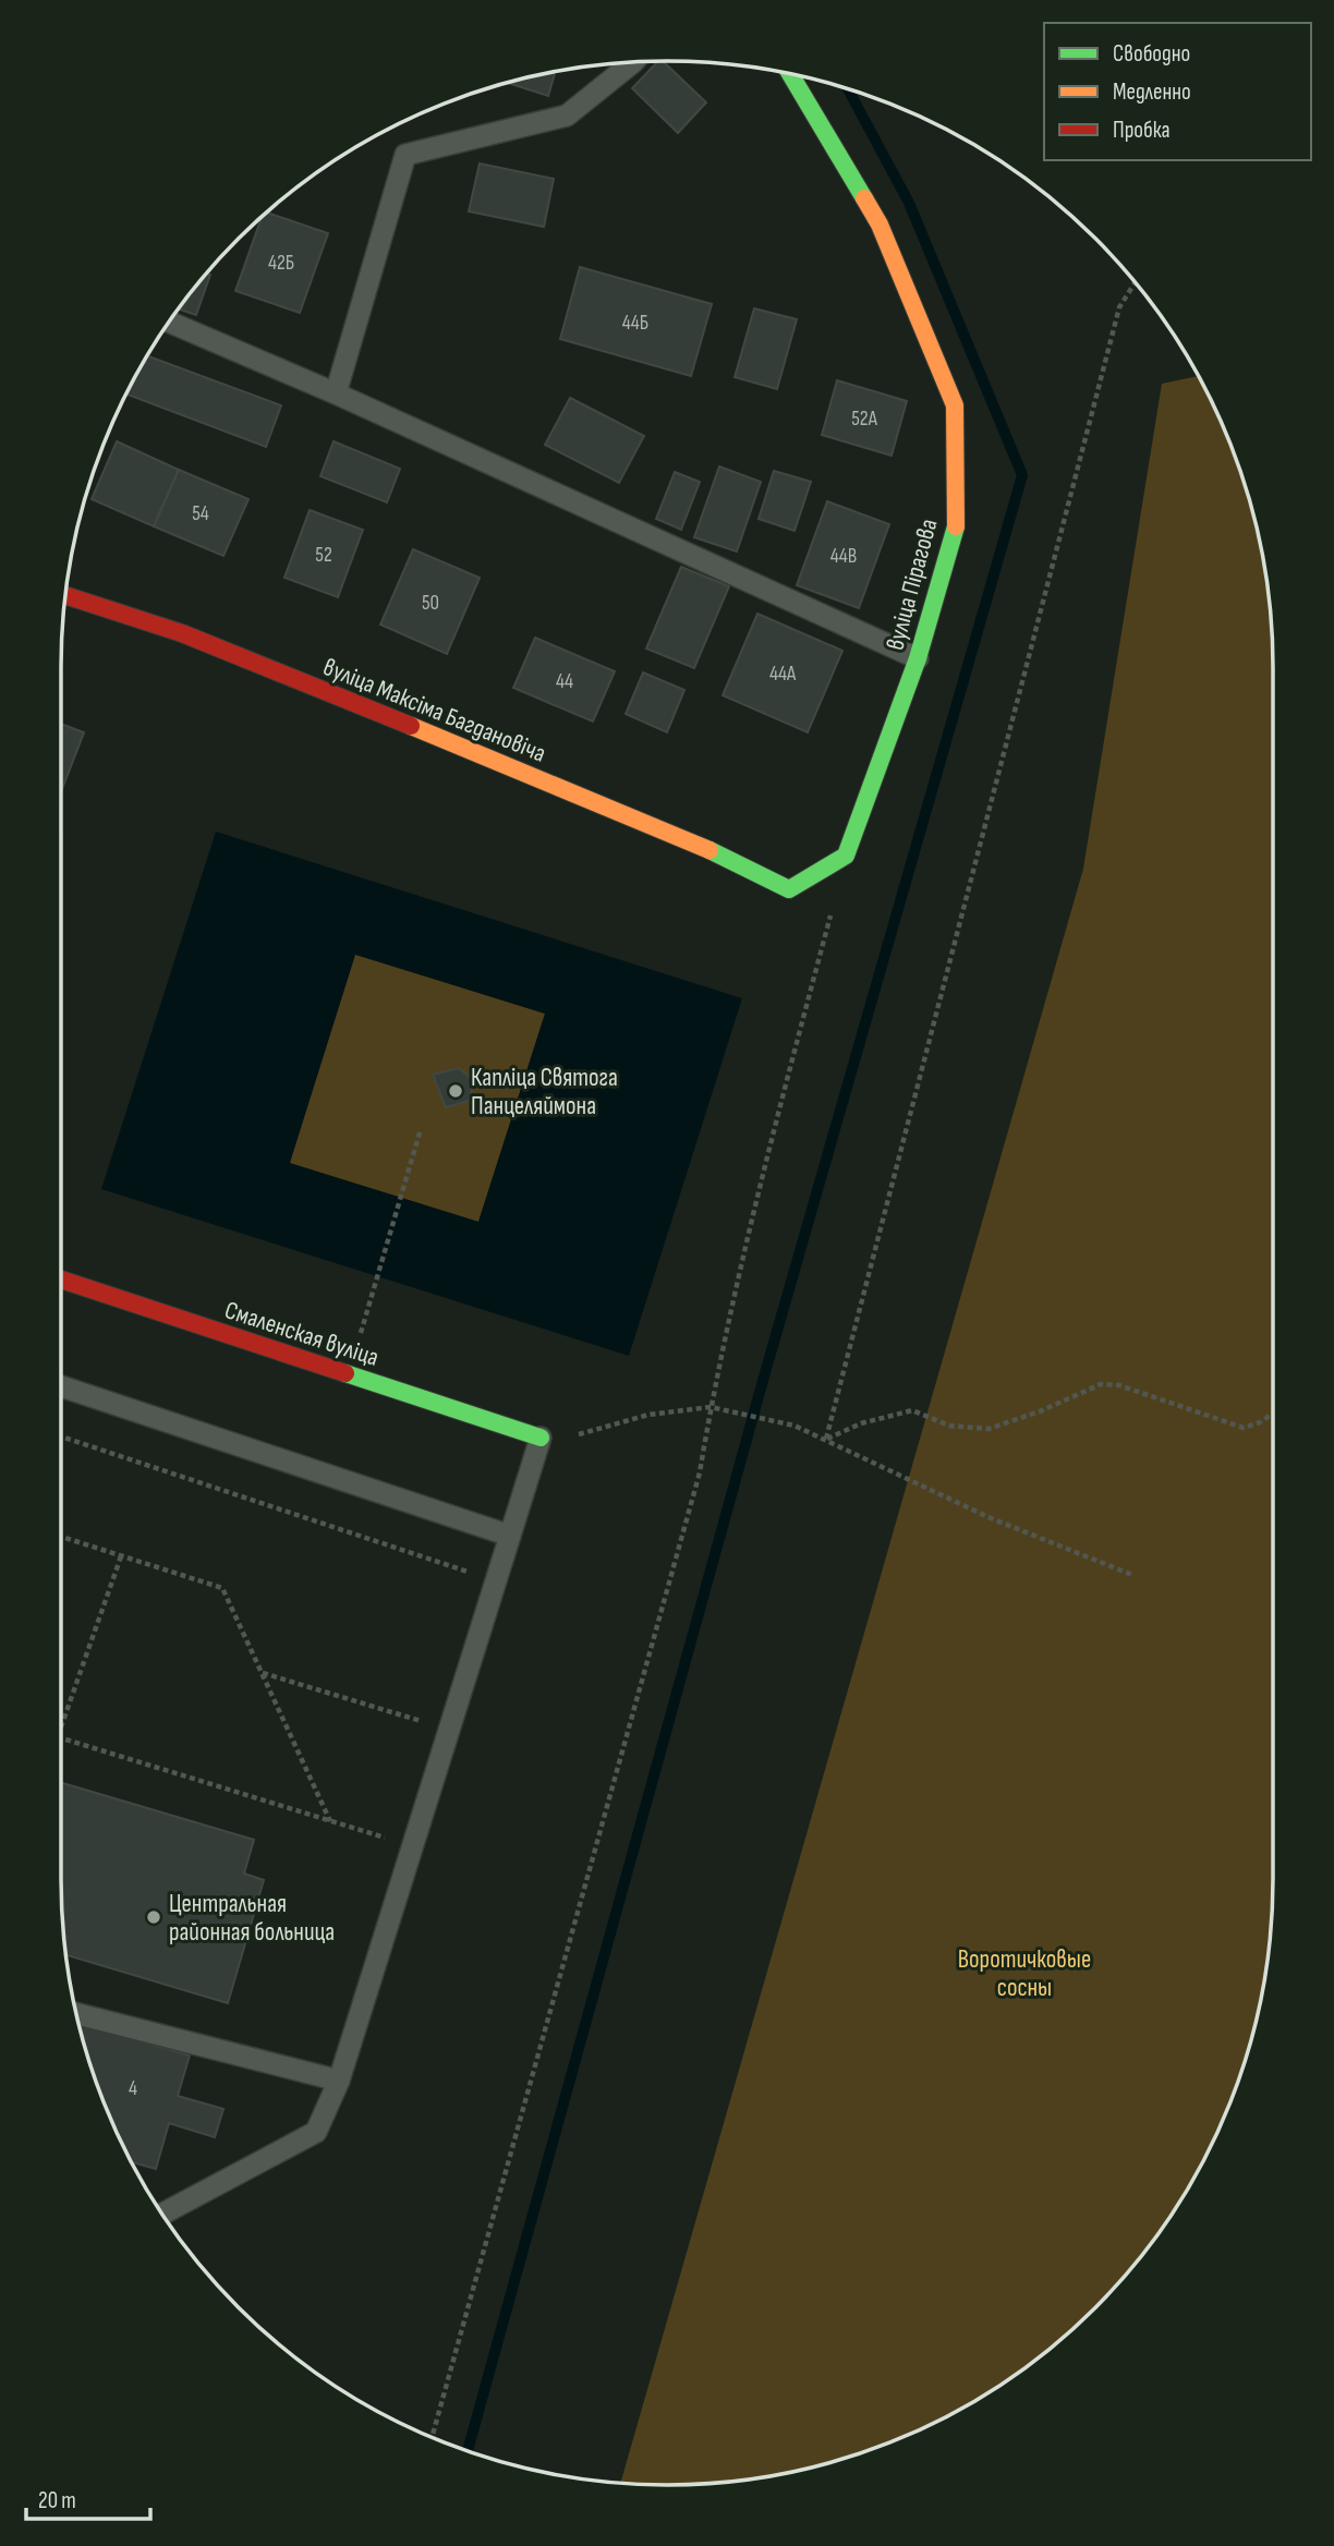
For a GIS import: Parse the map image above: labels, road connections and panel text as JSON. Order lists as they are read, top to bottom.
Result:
{
  "streets": {
    "street": ["вуліца Пірагова", "вуліца Максіма Багдановіча", "Смаленская вуліца"]
  },
  "crossings": [
    ["вуліца Пірагова", "вуліца Максіма Багдановіча"]
  ],
  "parks": ["Воротичковые сосны"],
  "places": ["Капліца Святога Панцеляймона", "Центральная районная больница"],
  "house_numbers": [
    "42Б",
    "44Б",
    "52А",
    "54",
    "52",
    "44В",
    "50",
    "44А",
    "44",
    "4"
  ],
  "legend": ["Свободно", "Медленно", "Пробка"],
  "scale_bar": "20 m"
}
